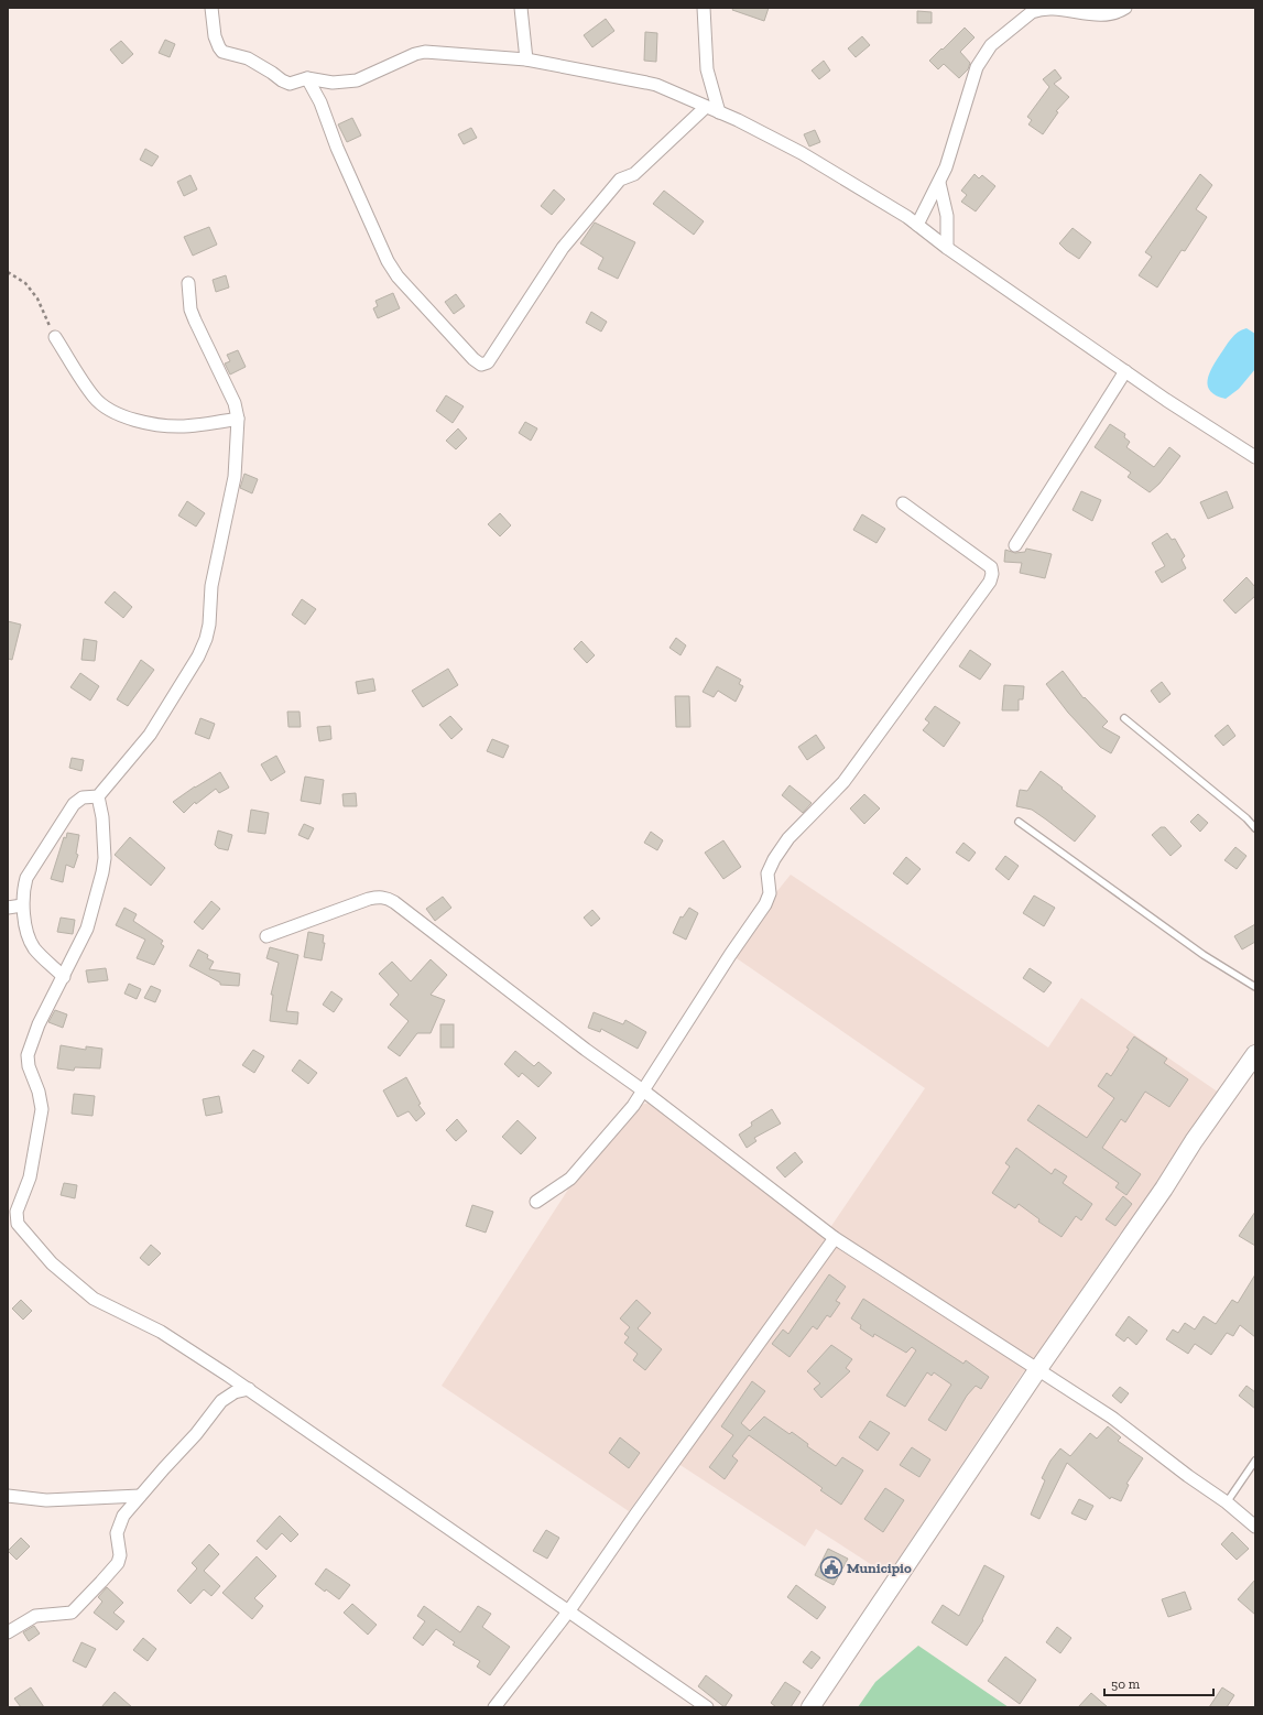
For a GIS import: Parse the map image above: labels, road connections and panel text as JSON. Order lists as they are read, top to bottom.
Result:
{
  "places": {
    "public building": ["Municipio"]
  },
  "scale_bar": "50 m"
}
